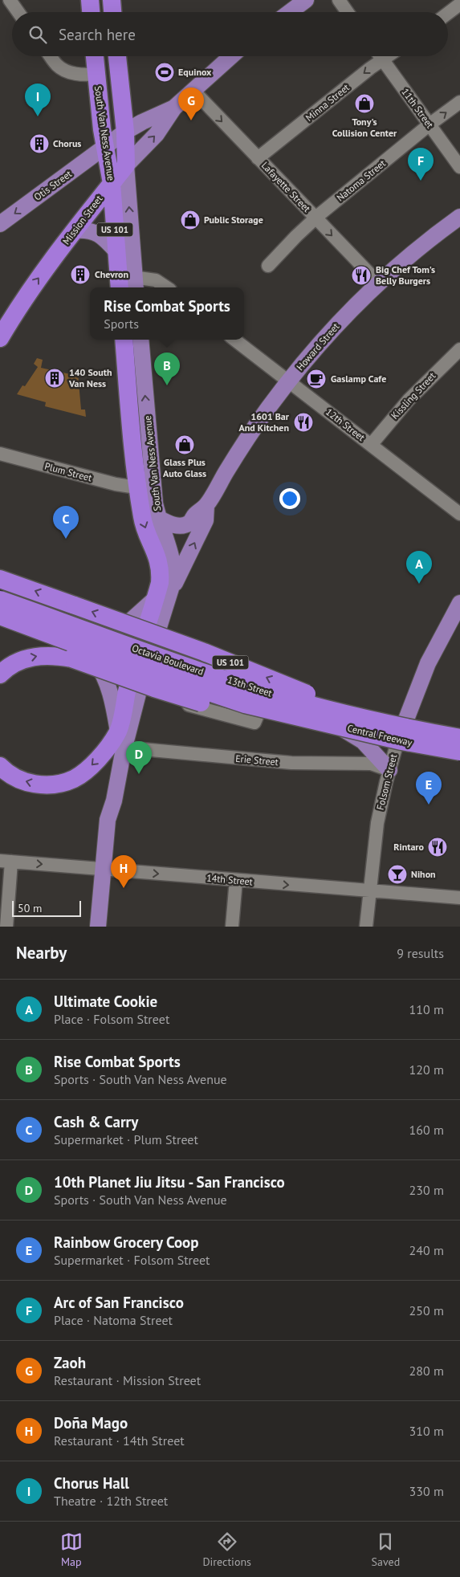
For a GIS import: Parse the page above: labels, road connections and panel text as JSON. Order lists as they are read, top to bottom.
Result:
{
  "streets": {
    "highway": [
      "South Van Ness Avenue",
      "Mission Street",
      "US 101",
      "Octavia Boulevard",
      "Central Freeway"
    ],
    "main road": [
      "Otis Street",
      "Howard Street",
      "13th Street",
      "Folsom Street"
    ],
    "street": [
      "Minna Street",
      "11th Street",
      "Natoma Street",
      "Lafayette Street",
      "Kissling Street",
      "12th Street",
      "Plum Street",
      "Erie Street",
      "14th Street"
    ]
  },
  "crossings": [
    ["Minna Street", "Lafayette Street"],
    ["11th Street", "Natoma Street"],
    ["South Van Ness Avenue", "Otis Street"],
    ["South Van Ness Avenue", "Mission Street"],
    ["South Van Ness Avenue", "Howard Street"],
    ["South Van Ness Avenue", "Plum Street"],
    ["South Van Ness Avenue", "13th Street"],
    ["South Van Ness Avenue", "Erie Street"],
    ["South Van Ness Avenue", "14th Street"],
    ["Natoma Street", "Lafayette Street"],
    ["Otis Street", "Mission Street"],
    ["Lafayette Street", "Mission Street"],
    ["Lafayette Street", "Howard Street"],
    ["US 101", "Octavia Boulevard"],
    ["US 101", "Central Freeway"],
    ["Howard Street", "12th Street"],
    ["Kissling Street", "12th Street"],
    ["Octavia Boulevard", "13th Street"],
    ["Octavia Boulevard", "Central Freeway"],
    ["13th Street", "Central Freeway"],
    ["13th Street", "Folsom Street"],
    ["Erie Street", "Folsom Street"],
    ["Folsom Street", "14th Street"]
  ],
  "one_way": [
    "Minna Street",
    "Otis Street",
    "Lafayette Street",
    "Mission Street",
    "14th Street"
  ],
  "places": {
    "sports": ["Equinox"],
    "shop": ["Tony's Collision Center", "Public Storage", "Glass Plus Auto Glass"],
    "building": ["Chorus", "Chevron", "140 South Van Ness"],
    "restaurant": ["Big Chef Tom's Belly Burgers", "1601 Bar And Kitchen", "Rintaro"],
    "cafe": ["Gaslamp Cafe"],
    "bar": ["Nihon"]
  },
  "scale_bar": "50 m",
  "page": {
    "search": "Search here",
    "pins": [
      "I",
      "G",
      "F",
      "B",
      "C",
      "A",
      "D",
      "E",
      "H"
    ],
    "popup": ["Rise Combat Sports", "Sports"],
    "scale": "50 m",
    "heading": ["Nearby", "9 results"],
    "list": [
      {
        "mark": "A",
        "name": "Ultimate Cookie",
        "note": "Place · Folsom Street",
        "value": "110 m"
      },
      {
        "mark": "B",
        "name": "Rise Combat Sports",
        "note": "Sports · South Van Ness Avenue",
        "value": "120 m"
      },
      {
        "mark": "C",
        "name": "Cash & Carry",
        "note": "Supermarket · Plum Street",
        "value": "160 m"
      },
      {
        "mark": "D",
        "name": "10th Planet Jiu Jitsu - San Francisco",
        "note": "Sports · South Van Ness Avenue",
        "value": "230 m"
      },
      {
        "mark": "E",
        "name": "Rainbow Grocery Coop",
        "note": "Supermarket · Folsom Street",
        "value": "240 m"
      },
      {
        "mark": "F",
        "name": "Arc of San Francisco",
        "note": "Place · Natoma Street",
        "value": "250 m"
      },
      {
        "mark": "G",
        "name": "Zaoh",
        "note": "Restaurant · Mission Street",
        "value": "280 m"
      },
      {
        "mark": "H",
        "name": "Doña Mago",
        "note": "Restaurant · 14th Street",
        "value": "310 m"
      },
      {
        "mark": "I",
        "name": "Chorus Hall",
        "note": "Theatre · 12th Street",
        "value": "330 m"
      }
    ],
    "nav": ["Map", "Directions", "Saved"]
  }
}
